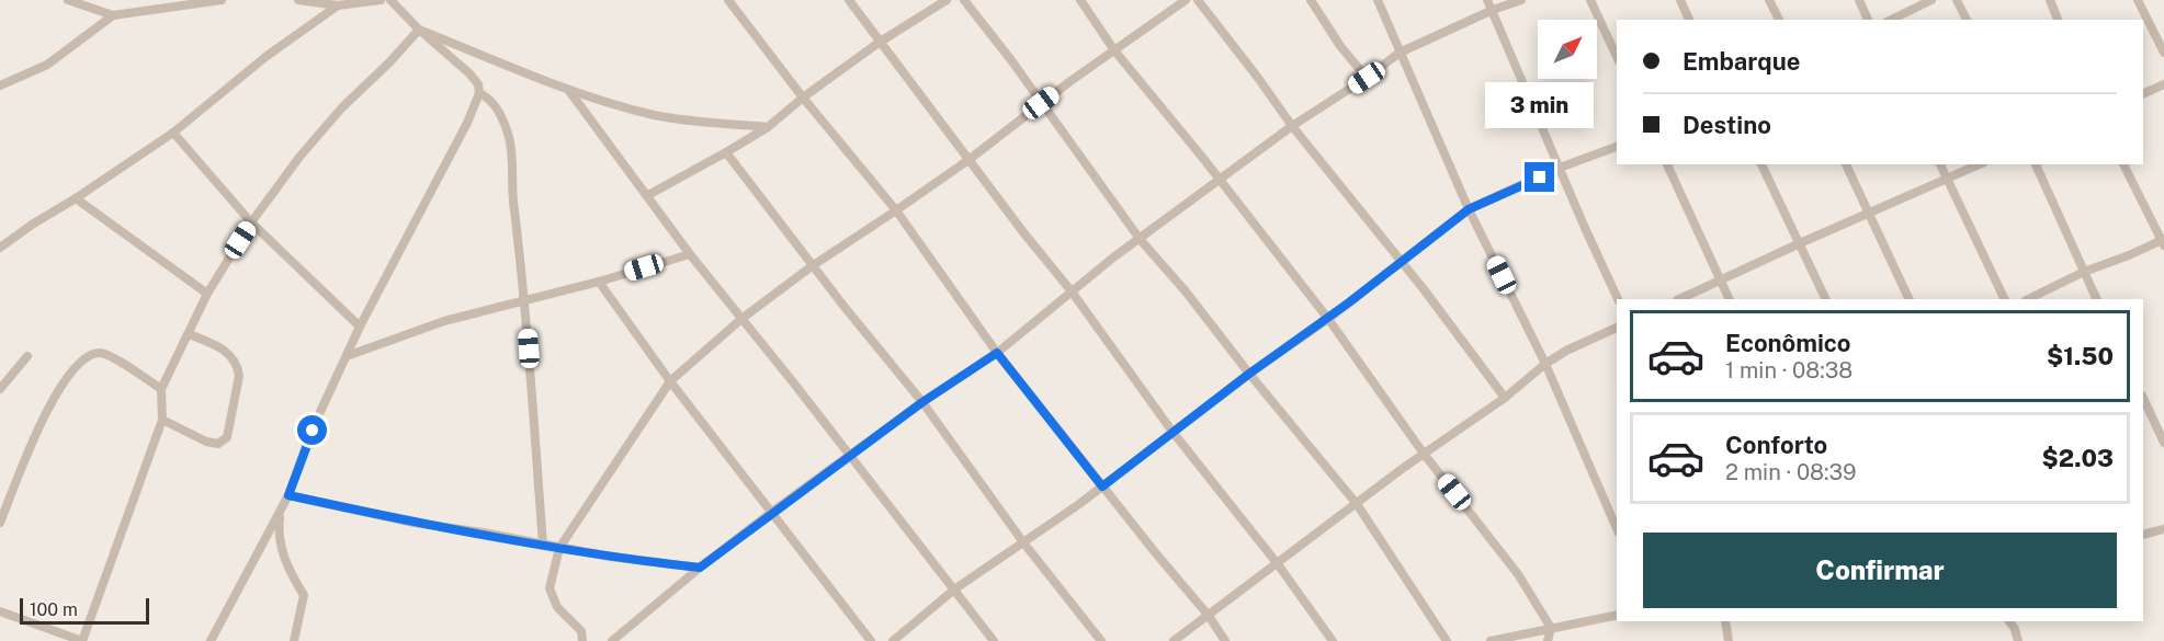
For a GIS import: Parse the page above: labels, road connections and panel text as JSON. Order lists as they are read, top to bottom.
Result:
{
  "scale_bar": "100 m",
  "north": "top right",
  "page": {
    "banner": ["Embarque", "Destino"],
    "bubble": "3 min",
    "list": [
      {
        "name": "Econômico",
        "note": "1 min · 08:38",
        "value": "$1.50"
      },
      {
        "name": "Conforto",
        "note": "2 min · 08:39",
        "value": "$2.03"
      }
    ],
    "buttons": "Confirmar",
    "scale": "100 m"
  }
}
